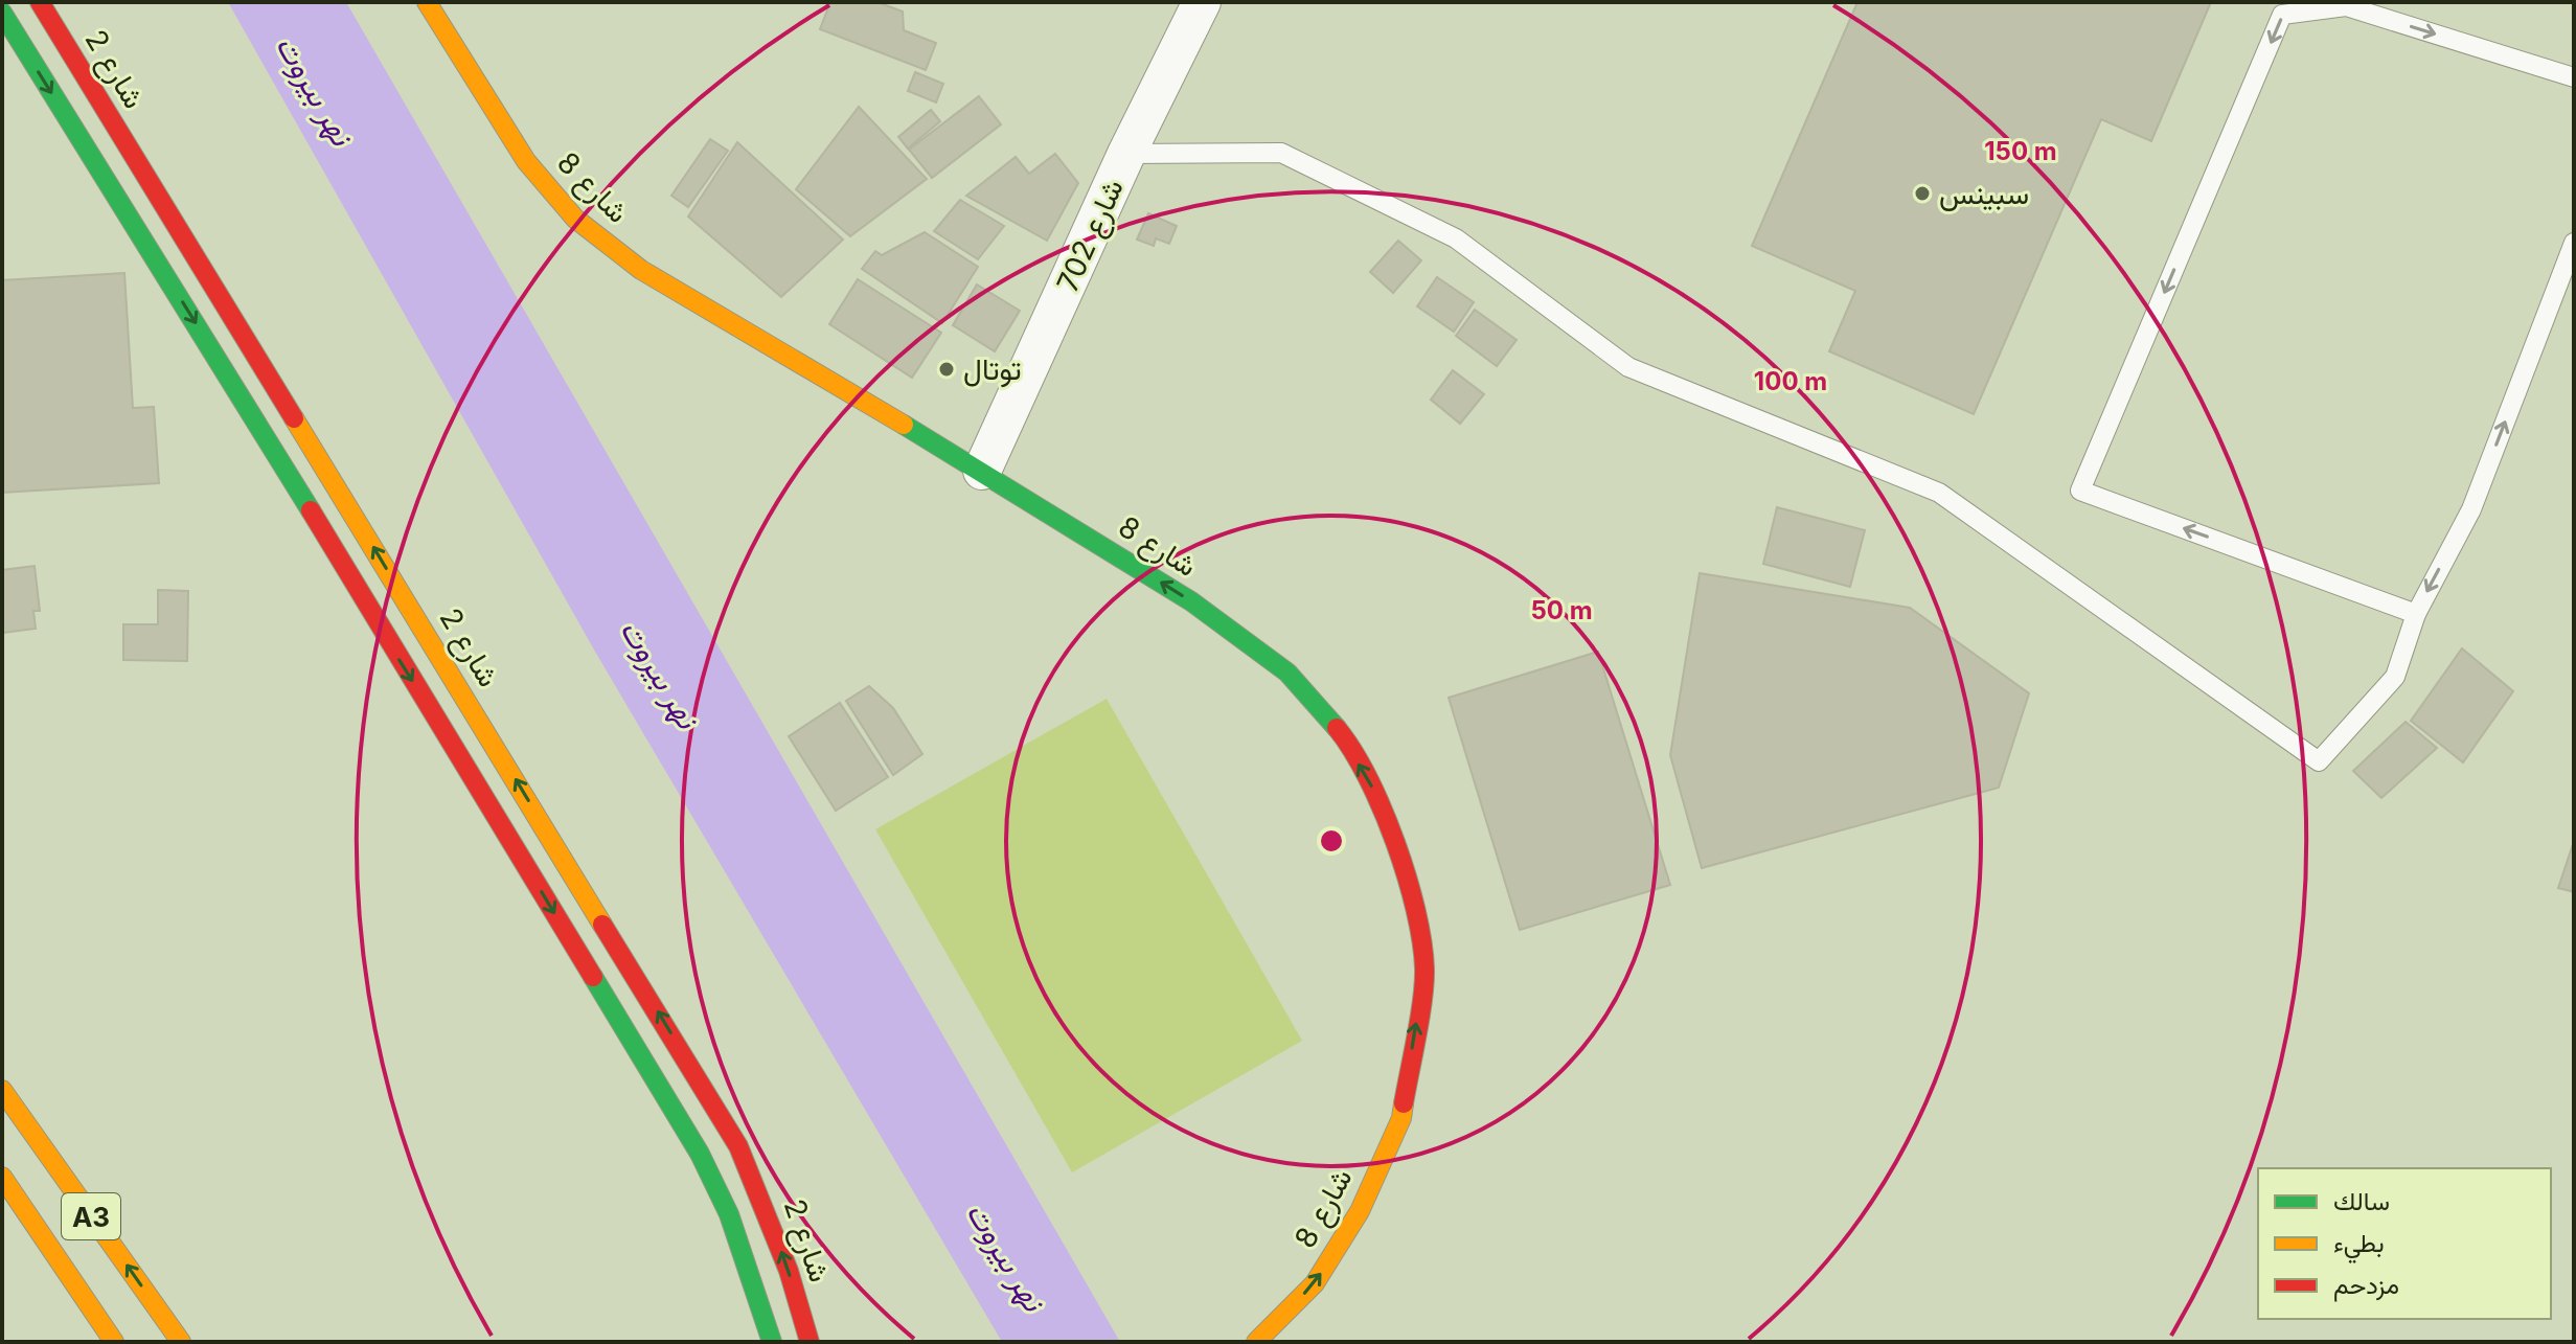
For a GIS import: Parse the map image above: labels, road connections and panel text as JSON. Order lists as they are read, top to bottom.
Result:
{
  "streets": {
    "main road": ["شارع 2", "شارع 8", "A3"],
    "street": ["شارع 702"]
  },
  "crossings": [
    ["شارع 8", "شارع 702"]
  ],
  "one_way": ["شارع 8"],
  "water": ["نهر بيروت"],
  "places": ["سبينس", "توتال"],
  "legend": ["سالك", "بطيء", "مزدحم"],
  "rings": ["150 m", "100 m", "50 m"]
}
